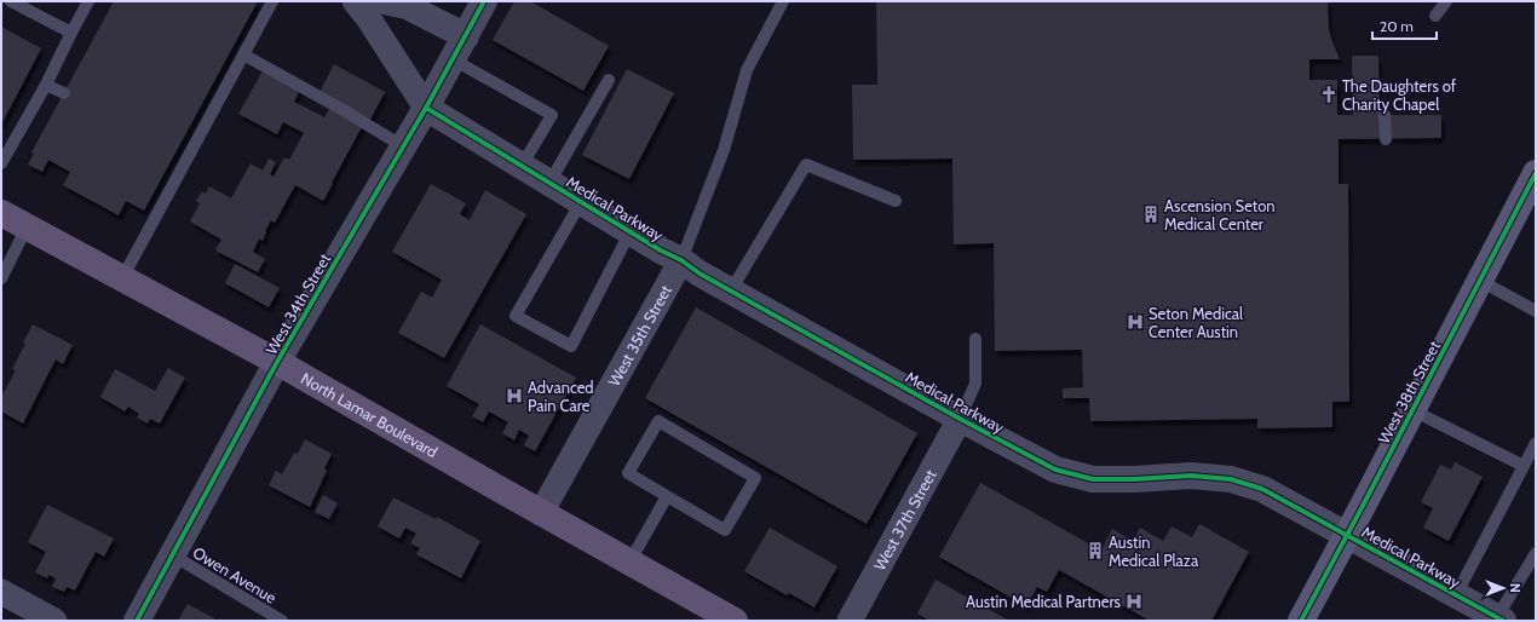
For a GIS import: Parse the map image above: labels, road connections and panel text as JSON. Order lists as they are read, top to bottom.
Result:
{
  "streets": {
    "main road": ["West 38th Street", "North Lamar Boulevard"],
    "street": [
      "Medical Parkway",
      "West 34th Street",
      "West 35th Street",
      "West 37th Street"
    ],
    "lane": ["Owen Avenue"]
  },
  "crossings": [
    ["Medical Parkway", "West 34th Street"],
    ["Medical Parkway", "West 35th Street"],
    ["Medical Parkway", "West 38th Street"],
    ["Medical Parkway", "West 37th Street"],
    ["West 34th Street", "North Lamar Boulevard"],
    ["West 34th Street", "Owen Avenue"],
    ["West 35th Street", "North Lamar Boulevard"]
  ],
  "places": {
    "church": ["The Daughters of Charity Chapel"],
    "building": ["Ascension Seton Medical Center", "Austin Medical Plaza"],
    "hospital": ["Seton Medical Center Austin", "Advanced Pain Care", "Austin Medical Partners"]
  },
  "scale_bar": "20 m",
  "north": "right"
}
